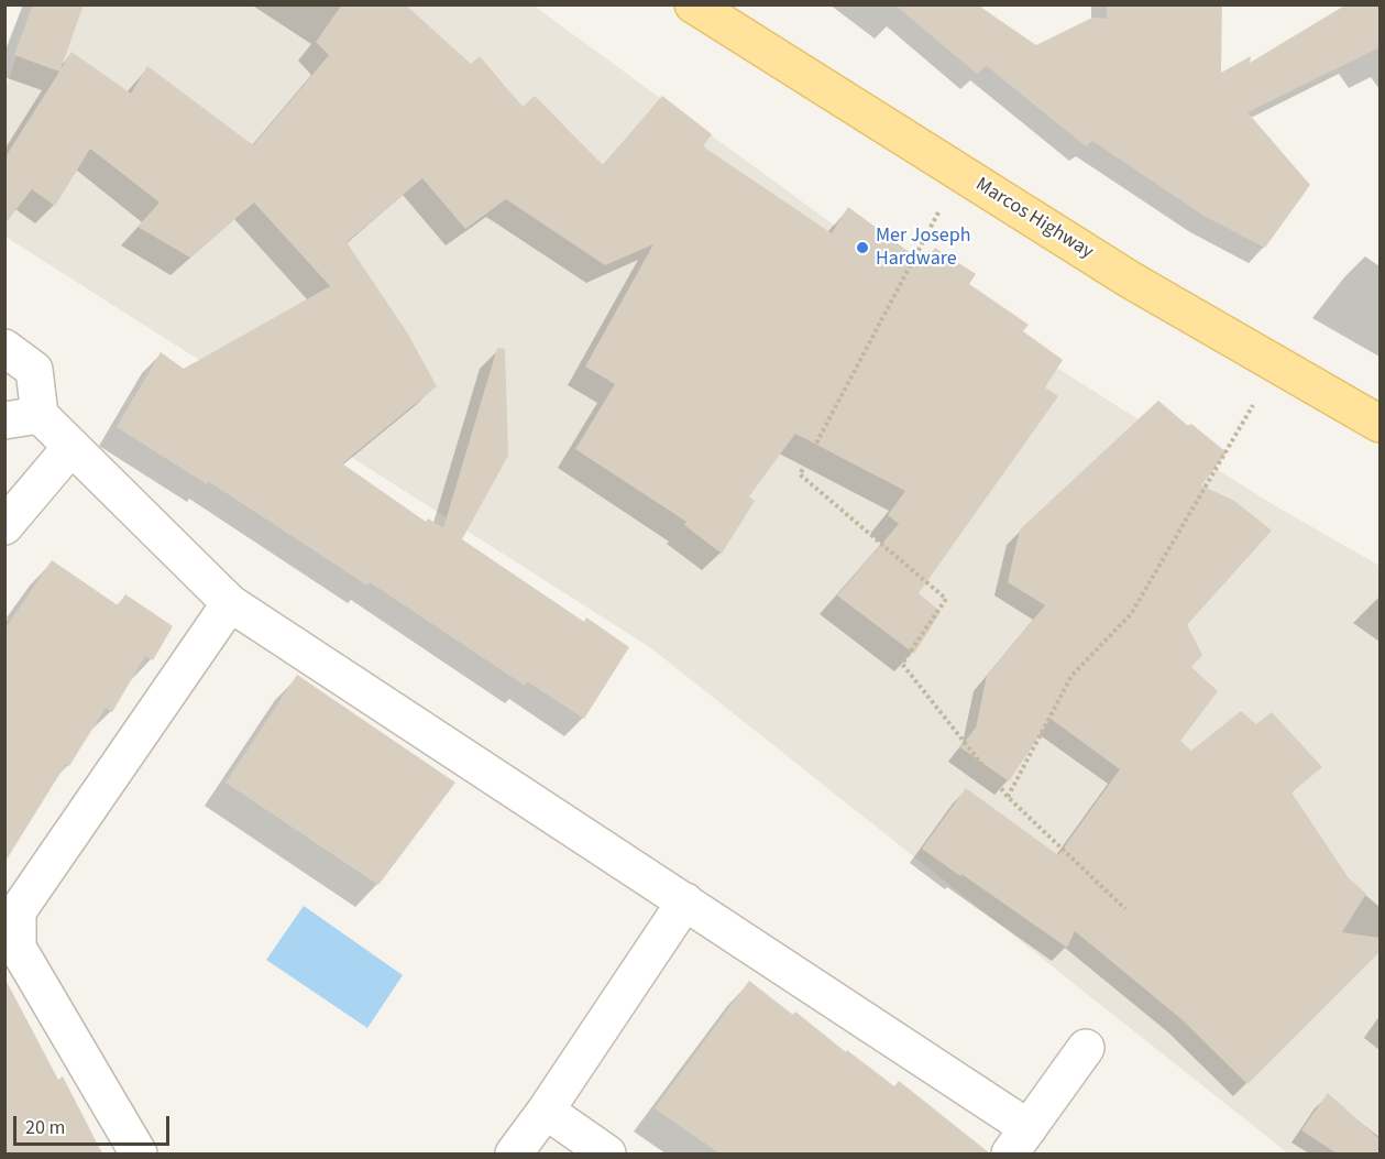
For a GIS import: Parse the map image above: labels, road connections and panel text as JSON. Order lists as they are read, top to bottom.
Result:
{
  "streets": {
    "main road": ["Marcos Highway"]
  },
  "places": ["Mer Joseph Hardware"],
  "scale_bar": "20 m"
}
